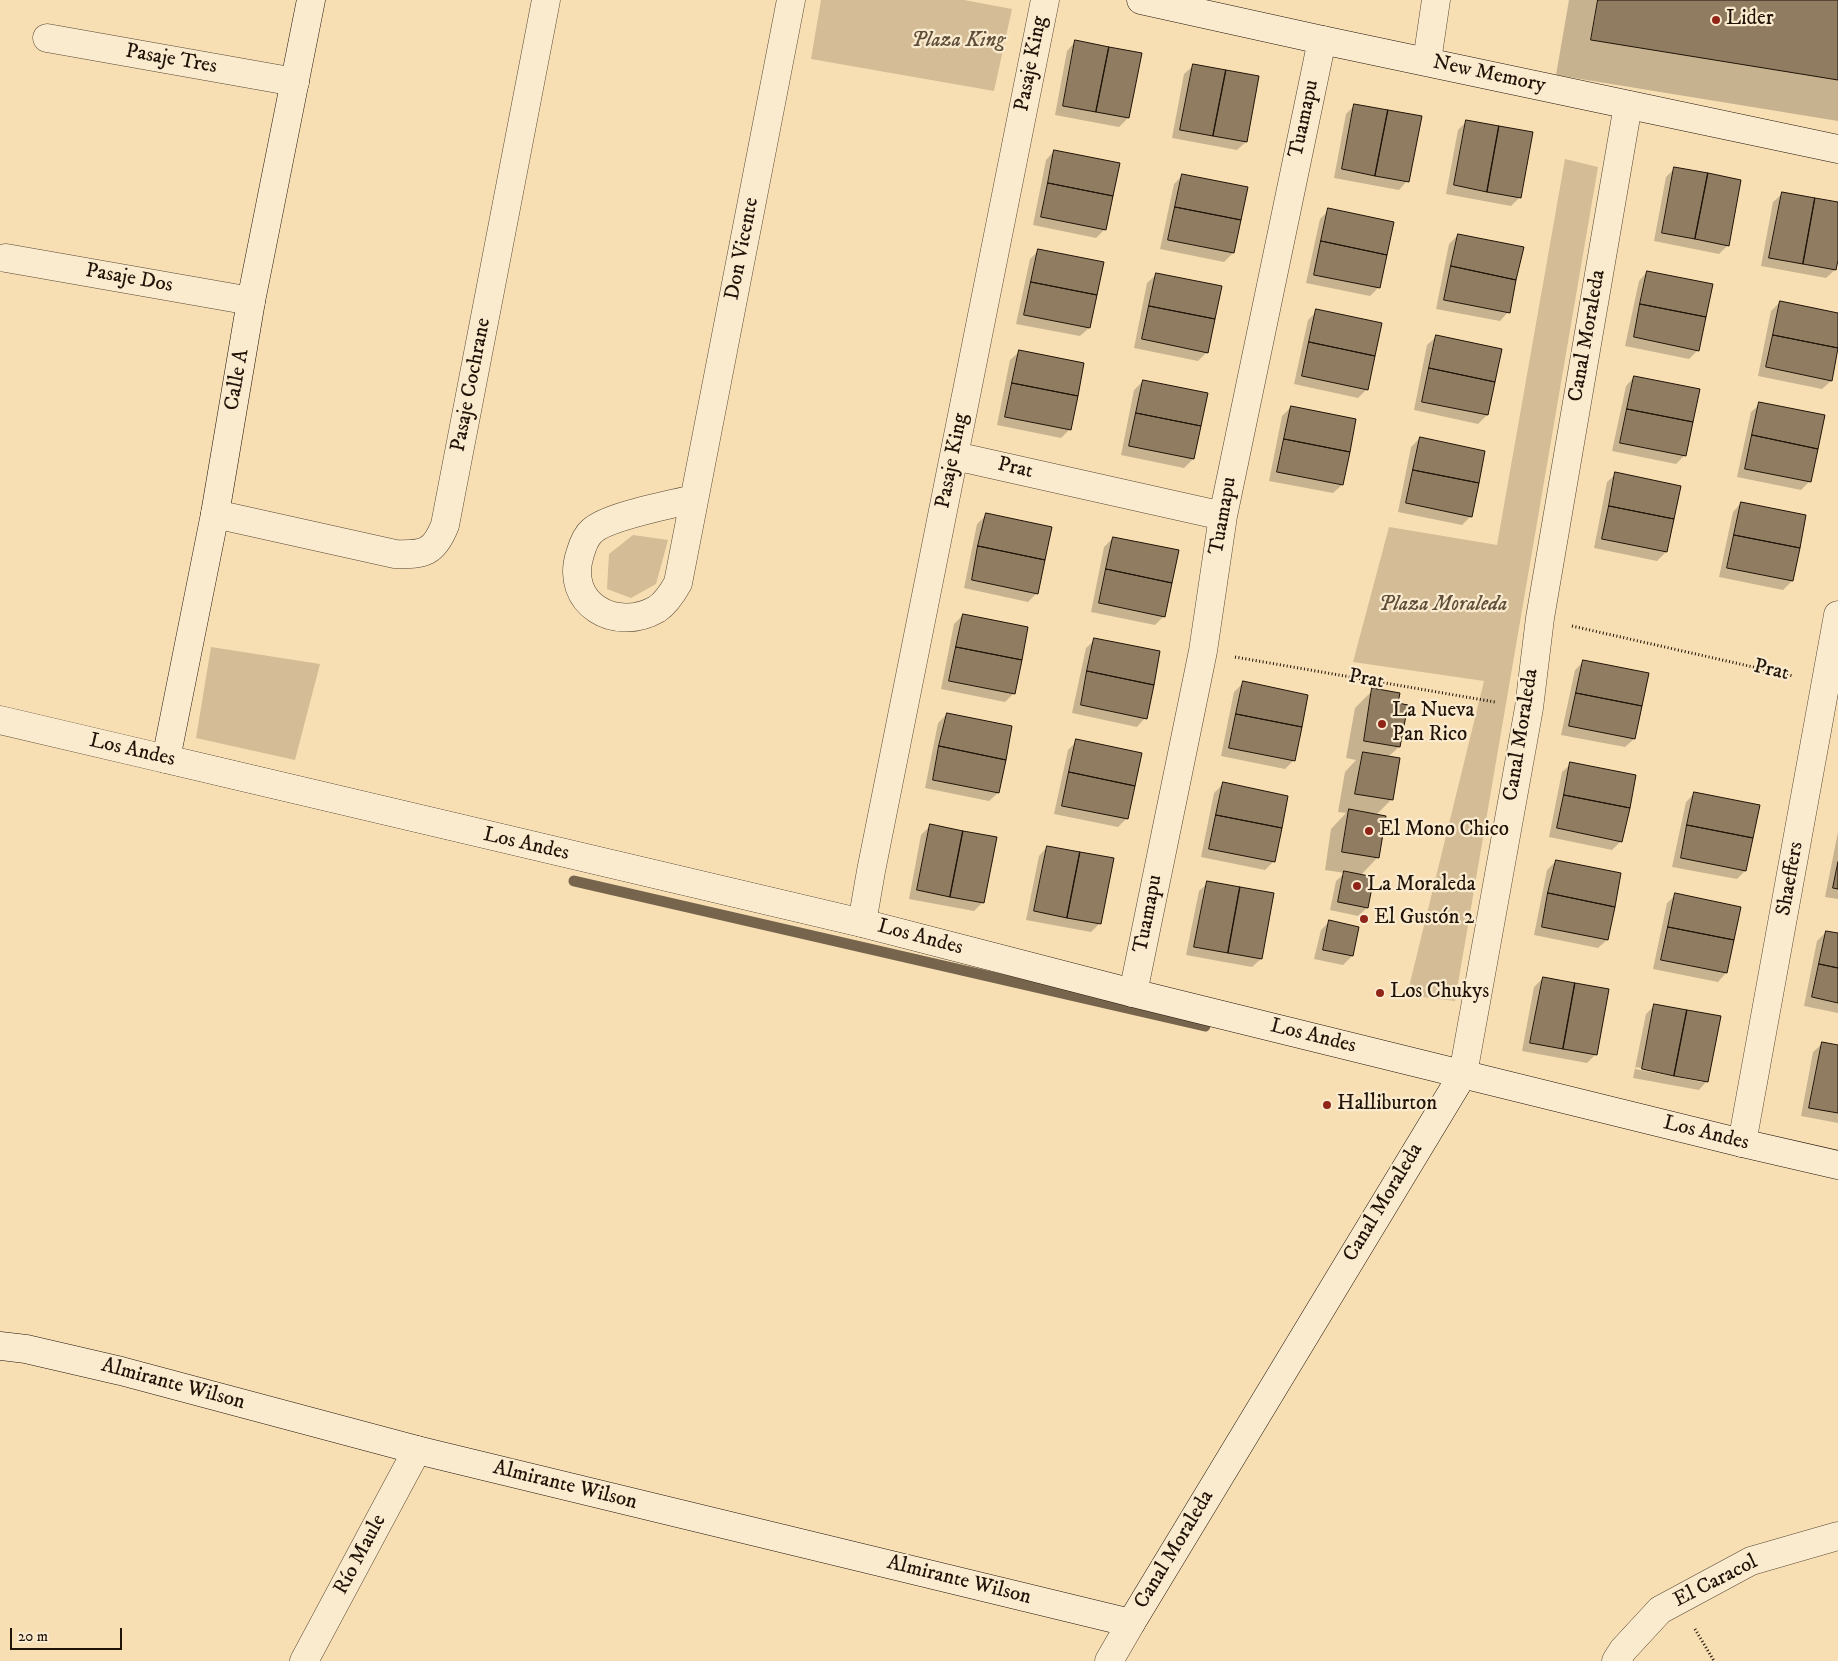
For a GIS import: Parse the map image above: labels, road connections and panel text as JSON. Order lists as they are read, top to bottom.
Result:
{
  "streets": {
    "street": [
      "Pasaje Tres",
      "Pasaje King",
      "New Memory",
      "Tuamapu",
      "Don Vicente",
      "Pasaje Dos",
      "Canal Moraleda",
      "Calle A",
      "Pasaje Cochrane",
      "Prat",
      "Los Andes",
      "Shaeffers",
      "Almirante Wilson",
      "Río Maule",
      "El Caracol"
    ]
  },
  "crossings": [
    ["Pasaje Tres", "Calle A"],
    ["Pasaje King", "Prat"],
    ["Pasaje King", "Los Andes"],
    ["New Memory", "Tuamapu"],
    ["New Memory", "Canal Moraleda"],
    ["Tuamapu", "Prat"],
    ["Tuamapu", "Los Andes"],
    ["Pasaje Dos", "Calle A"],
    ["Canal Moraleda", "Prat"],
    ["Canal Moraleda", "Los Andes"],
    ["Canal Moraleda", "Almirante Wilson"],
    ["Calle A", "Pasaje Cochrane"],
    ["Calle A", "Los Andes"],
    ["Prat", "Shaeffers"],
    ["Los Andes", "Shaeffers"],
    ["Almirante Wilson", "Río Maule"]
  ],
  "parks": ["Plaza King", "Plaza Moraleda"],
  "places": [
    "Lider",
    "La Nueva Pan Rico",
    "El Mono Chico",
    "La Moraleda",
    "El Gustón 2",
    "Los Chukys",
    "Halliburton"
  ],
  "scale_bar": "20 m"
}
